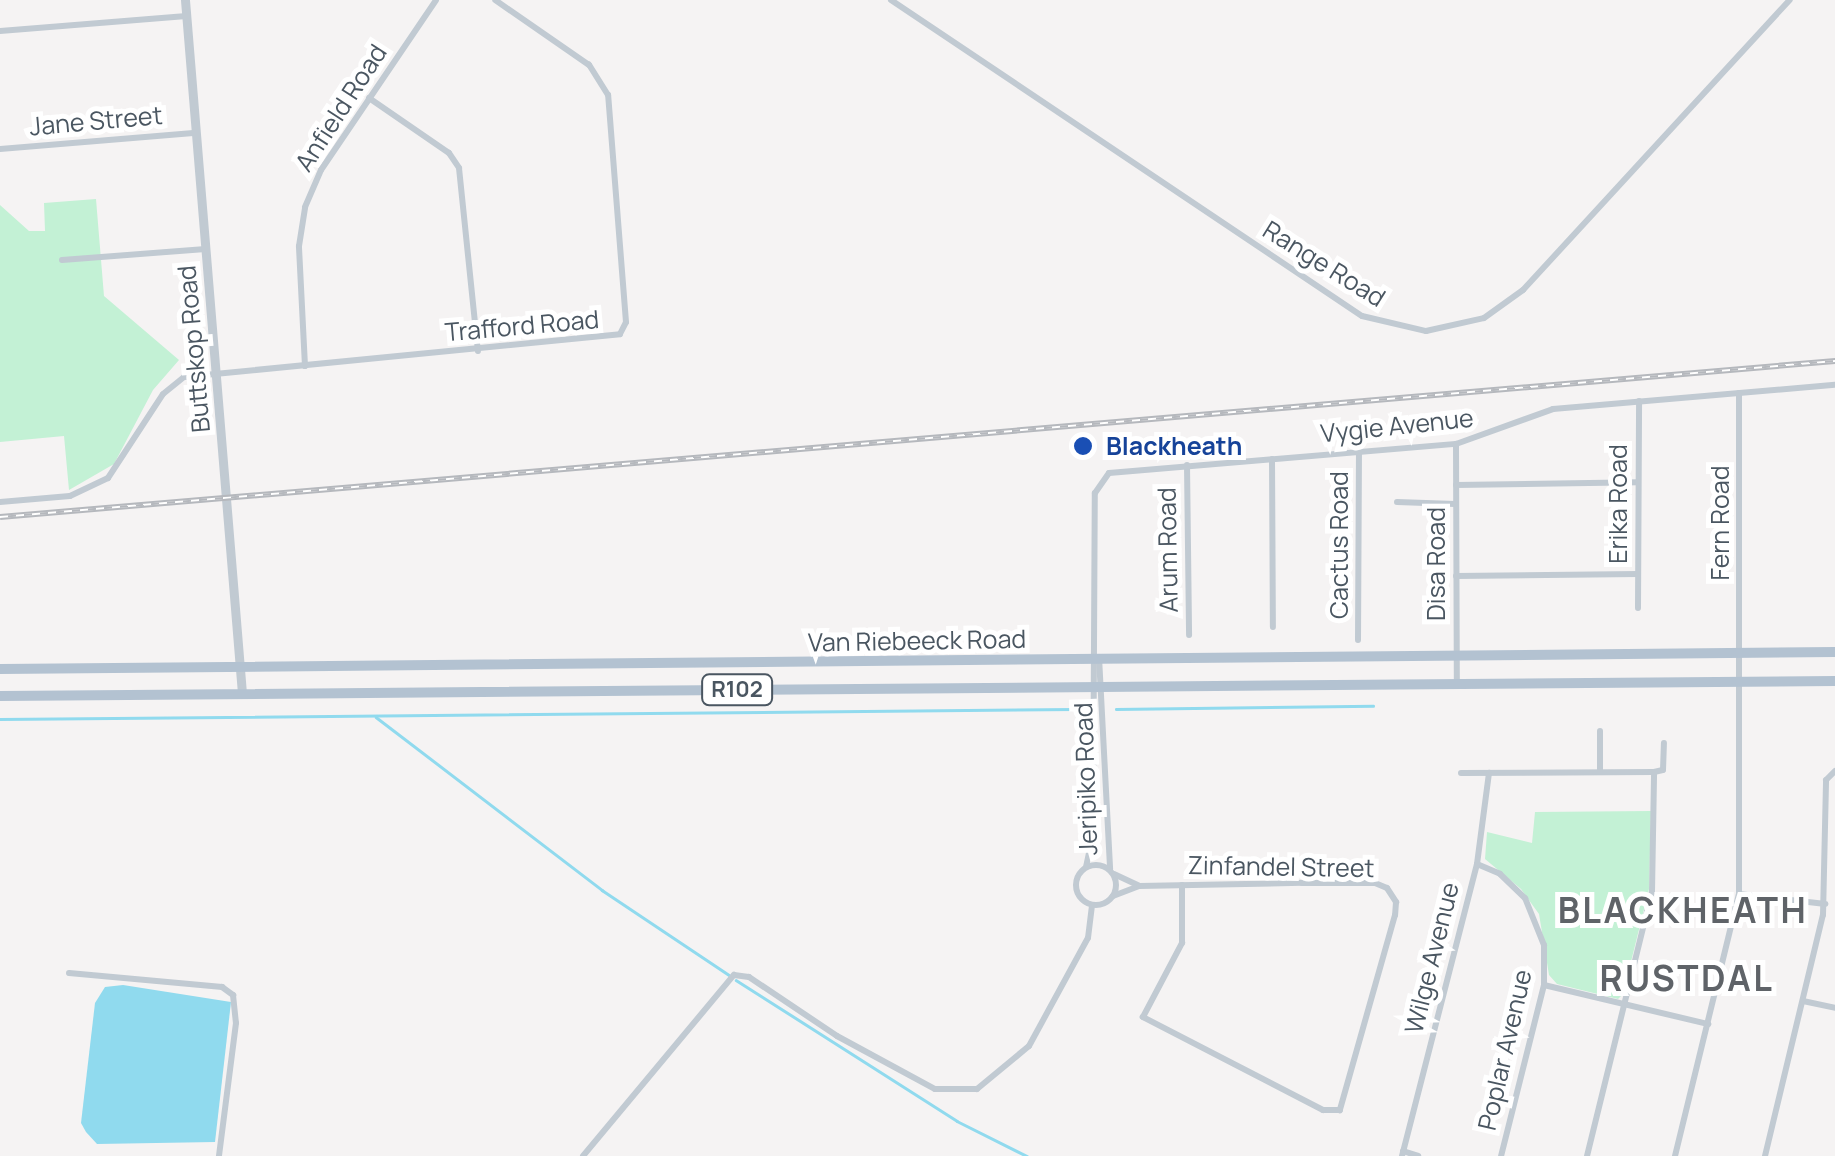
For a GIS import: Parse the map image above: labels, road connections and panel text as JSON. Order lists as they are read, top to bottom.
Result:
{
  "streets": {
    "main road": ["Van Riebeeck Road", "R102"],
    "street": [
      "Anfield Road",
      "Jane Street",
      "Range Road",
      "Trafford Road",
      "Buttskop Road",
      "Vygie Avenue",
      "Erika Road",
      "Fern Road",
      "Cactus Road",
      "Arum Road",
      "Disa Road",
      "Jeripiko Road",
      "Zinfandel Street",
      "Wilge Avenue",
      "Poplar Avenue"
    ]
  },
  "crossings": [
    ["Anfield Road", "Trafford Road"],
    ["Jane Street", "Buttskop Road"],
    ["Trafford Road", "Buttskop Road"],
    ["Buttskop Road", "Van Riebeeck Road"],
    ["Vygie Avenue", "Erika Road"],
    ["Vygie Avenue", "Fern Road"],
    ["Vygie Avenue", "Cactus Road"],
    ["Vygie Avenue", "Arum Road"],
    ["Vygie Avenue", "Disa Road"],
    ["Vygie Avenue", "Van Riebeeck Road"],
    ["Fern Road", "Van Riebeeck Road"],
    ["Disa Road", "Van Riebeeck Road"],
    ["Van Riebeeck Road", "Jeripiko Road"],
    ["Jeripiko Road", "Zinfandel Street"],
    ["Wilge Avenue", "Poplar Avenue"]
  ],
  "districts": ["BLACKHEATH", "RUSTDAL"],
  "places": ["Blackheath"]
}
